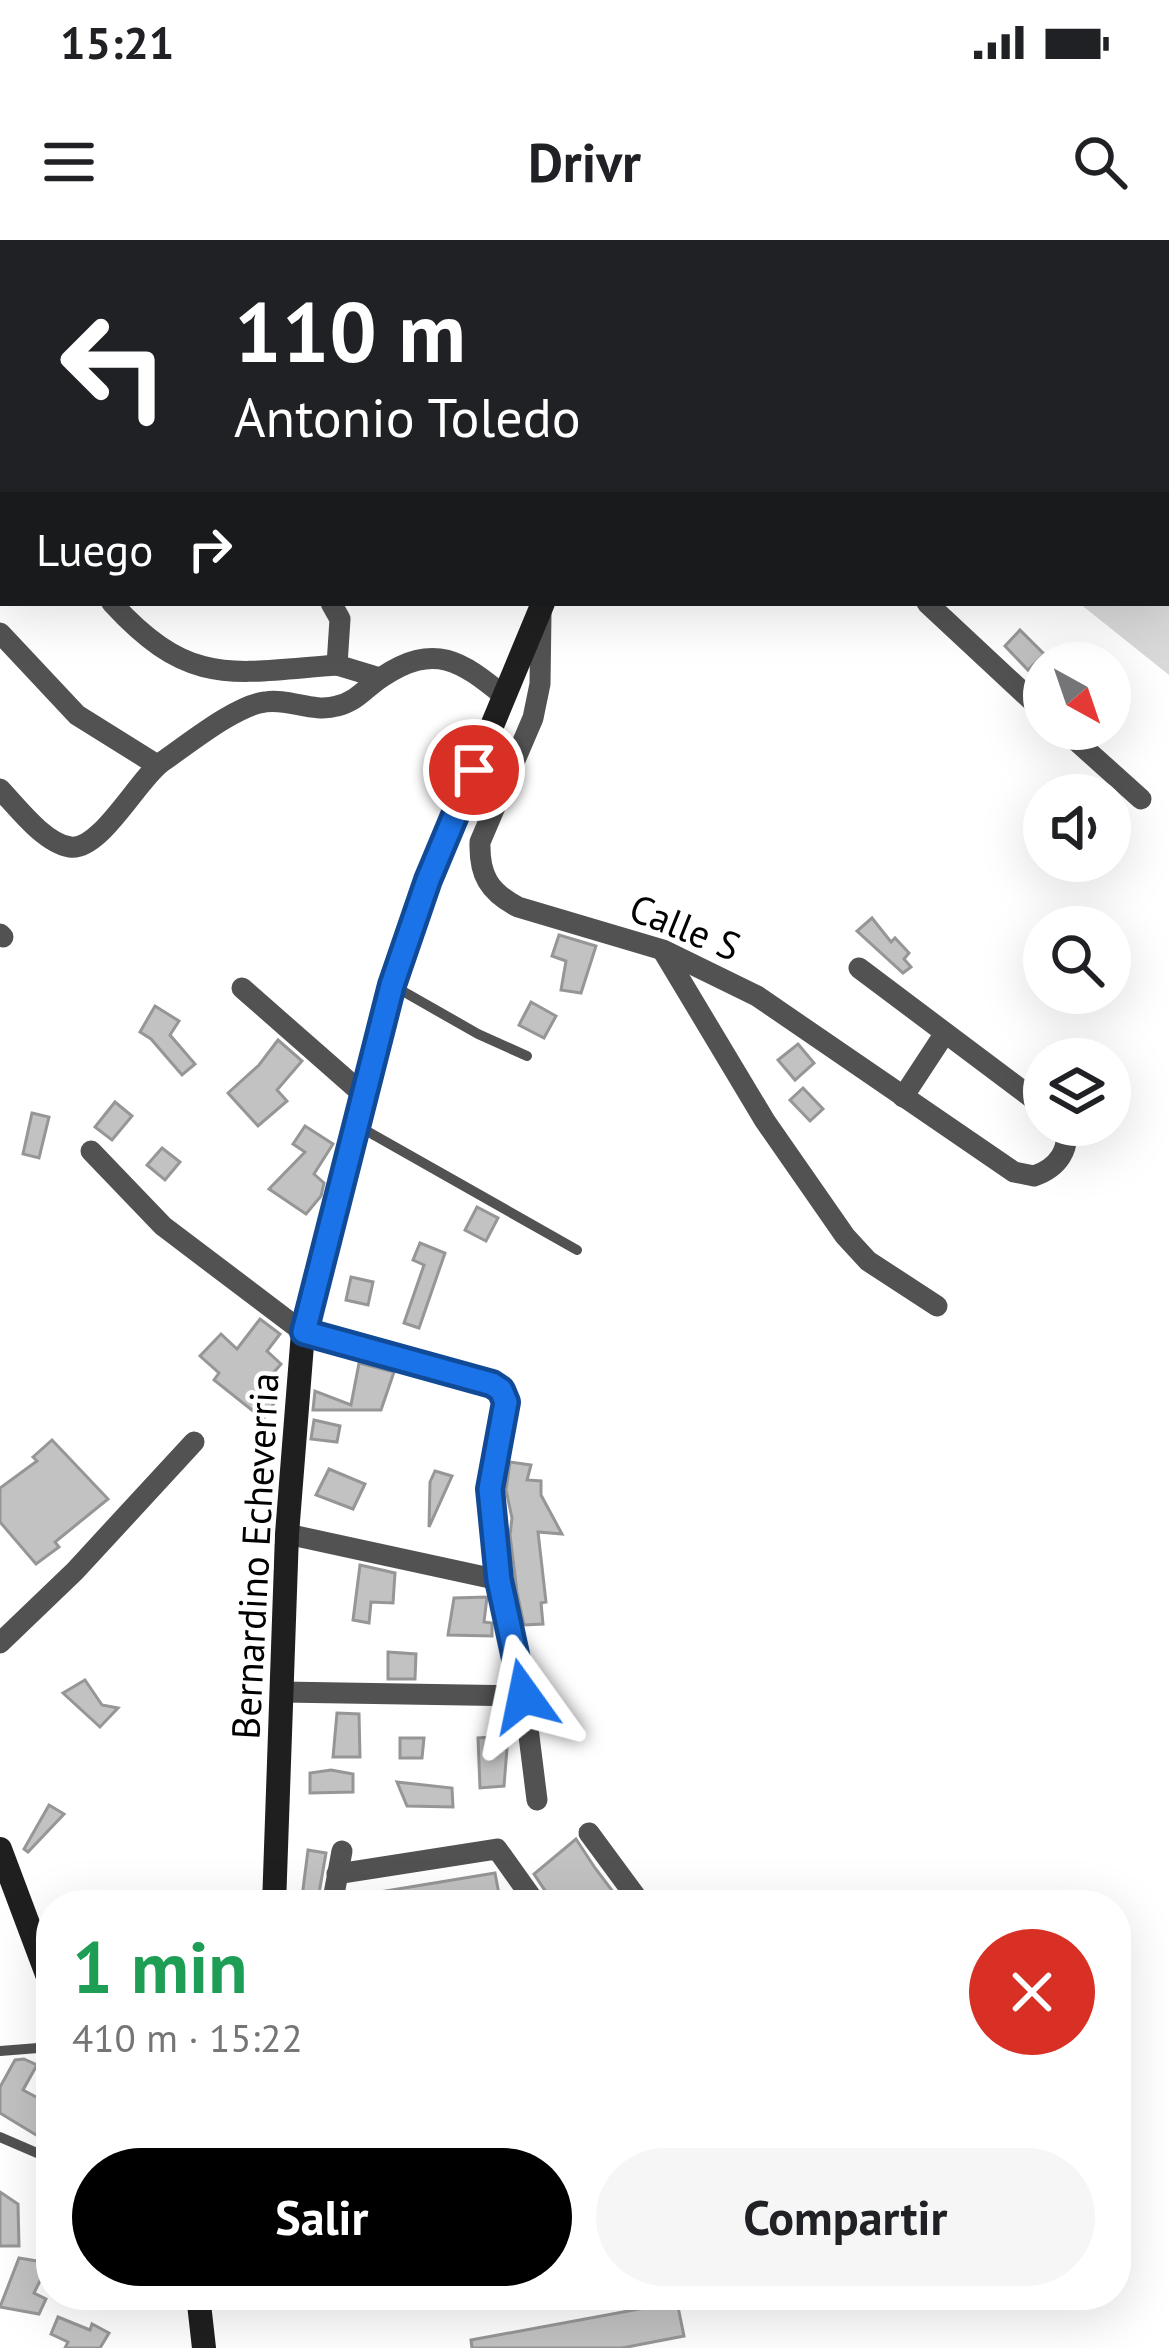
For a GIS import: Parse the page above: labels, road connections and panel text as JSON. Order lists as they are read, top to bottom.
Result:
{
  "streets": {
    "street": ["Calle S", "Bernardino Echeverria"]
  },
  "north": "bottom right",
  "page": {
    "status": "15:21",
    "header": "Drivr",
    "turn": ["110 m", "Antonio Toledo"],
    "then": "Luego",
    "heading": ["1 min", "410 m · 15:22"],
    "buttons": ["Salir", "Compartir"]
  }
}
